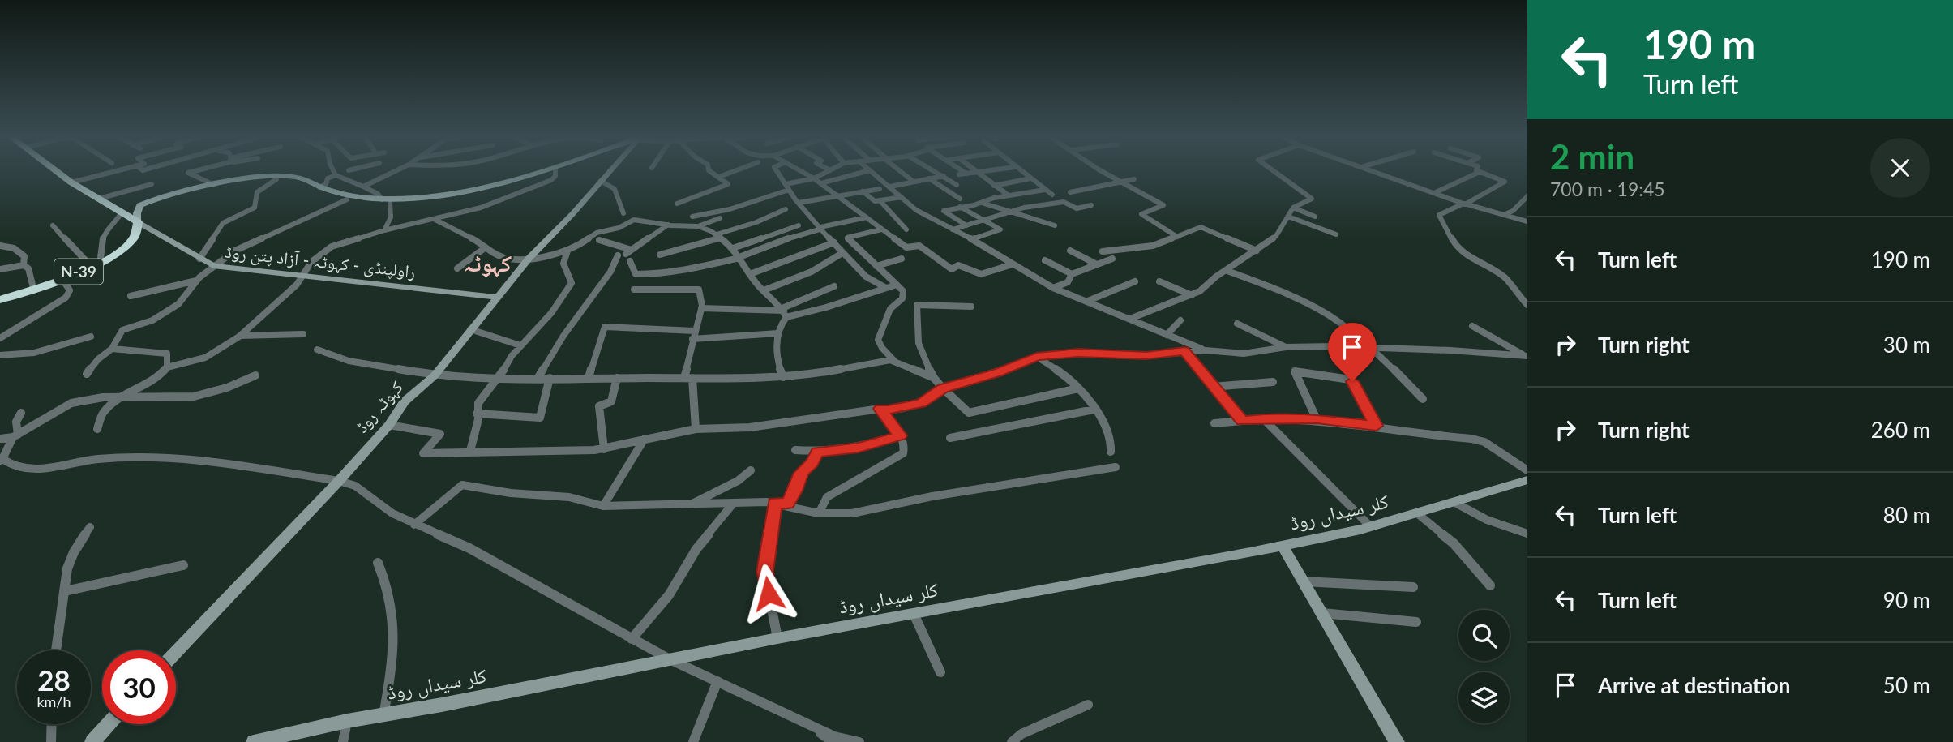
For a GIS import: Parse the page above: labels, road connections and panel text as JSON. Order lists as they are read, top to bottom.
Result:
{
  "streets": {
    "highway": ["راولپنڈی - کہوٹہ - آزاد پتن روڈ", "N-39"],
    "main road": ["کہوٹہ روڈ", "کلر سیداں روڈ"]
  },
  "crossings": [
    ["راولپنڈی - کہوٹہ - آزاد پتن روڈ", "N-39"],
    ["راولپنڈی - کہوٹہ - آزاد پتن روڈ", "کہوٹہ روڈ"]
  ],
  "districts": ["کہوٹہ"],
  "page": {
    "turn": ["190 m", "Turn left"],
    "heading": ["2 min", "700 m · 19:45"],
    "list": [
      {
        "name": "Turn left",
        "value": "190 m"
      },
      {
        "name": "Turn right",
        "value": "30 m"
      },
      {
        "name": "Turn right",
        "value": "260 m"
      },
      {
        "name": "Turn left",
        "value": "80 m"
      },
      {
        "name": "Turn left",
        "value": "90 m"
      },
      {
        "name": "Arrive at destination",
        "value": "50 m"
      }
    ],
    "speed": "28 km/h",
    "limit": "30"
  }
}
